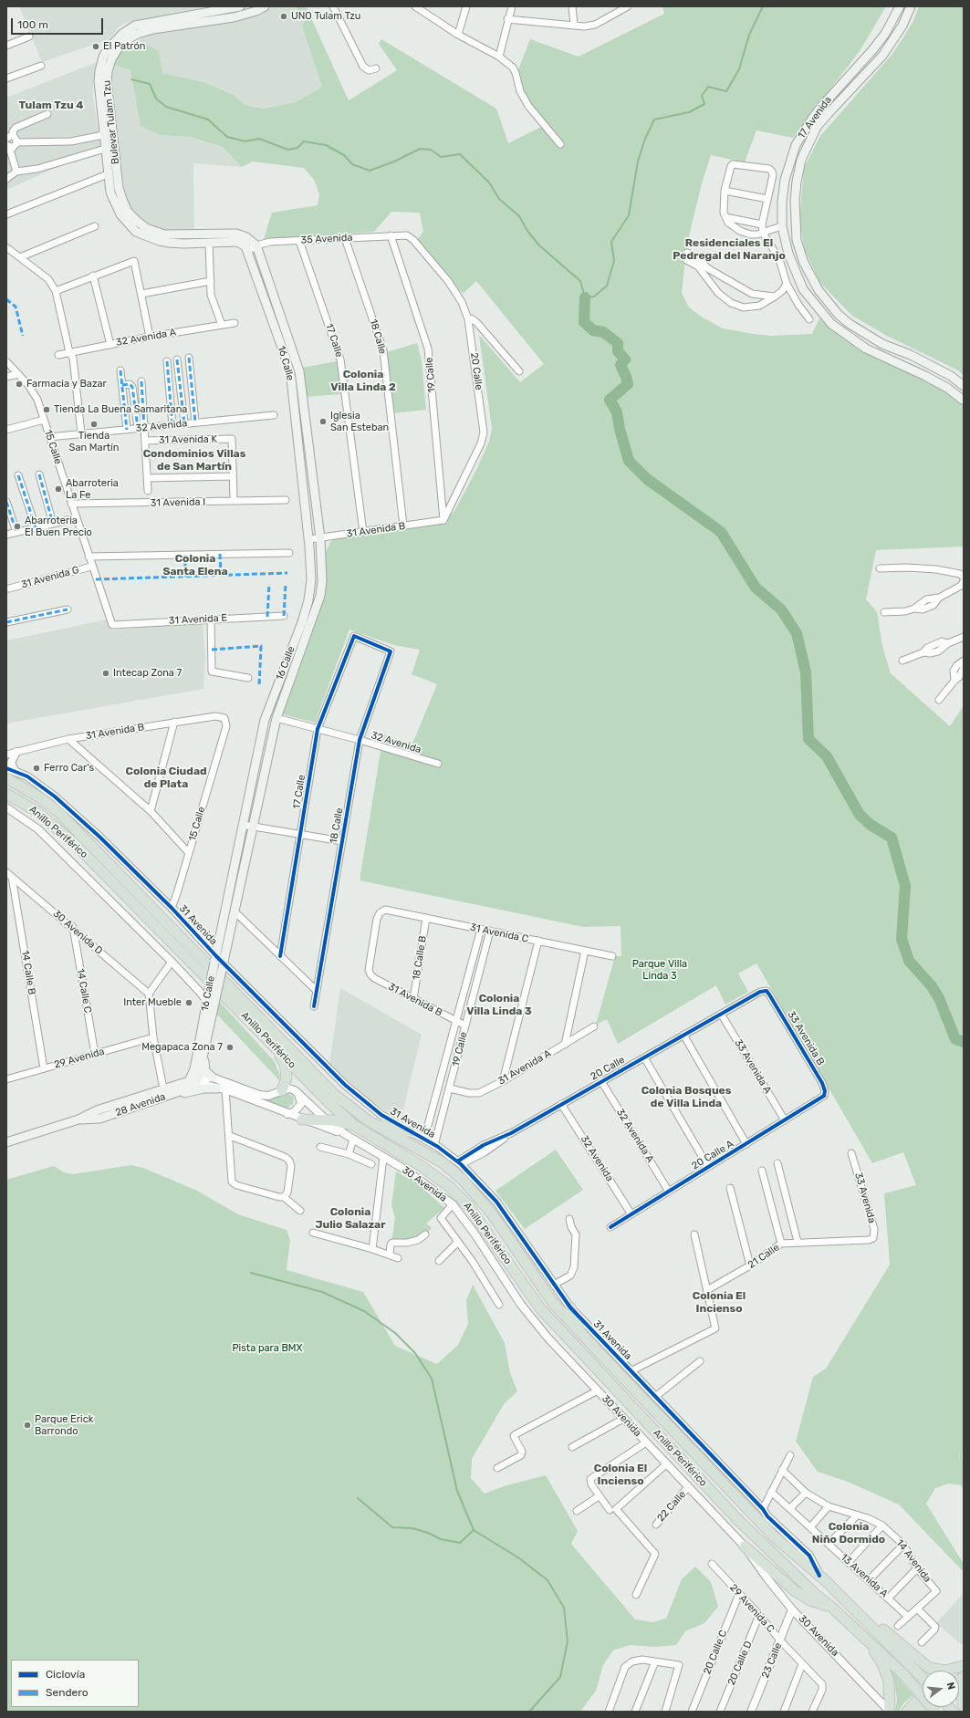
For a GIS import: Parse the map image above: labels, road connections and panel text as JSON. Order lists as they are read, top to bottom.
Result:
{
  "streets": {
    "highway": ["Anillo Periférico"],
    "main road": [
      "17 Avenida",
      "Bulevar Tulam Tzu",
      "16 Calle",
      "28 Avenida"
    ],
    "street": [
      "35 Avenida",
      "18 Calle",
      "32 Avenida A",
      "17 Calle",
      "20 Calle",
      "19 Calle",
      "32 Avenida",
      "31 Avenida K",
      "15 Calle",
      "31 Avenida I",
      "31 Avenida B",
      "31 Avenida G",
      "31 Avenida E",
      "31 Avenida",
      "30 Avenida D",
      "31 Avenida C",
      "18 Calle B",
      "14 Calle B",
      "14 Calle C",
      "33 Avenida B",
      "29 Avenida",
      "33 Avenida A",
      "31 Avenida A",
      "20 Calle A",
      "30 Avenida",
      "33 Avenida",
      "21 Calle",
      "22 Calle",
      "14 Avenida",
      "13 Avenida A",
      "29 Avenida C",
      "20 Calle C",
      "23 Calle",
      "20 Calle D"
    ]
  },
  "crossings": [
    ["Bulevar Tulam Tzu", "35 Avenida"],
    ["Bulevar Tulam Tzu", "16 Calle"],
    ["35 Avenida", "18 Calle"],
    ["35 Avenida", "17 Calle"],
    ["35 Avenida", "16 Calle"],
    ["35 Avenida", "20 Calle"],
    ["35 Avenida", "19 Calle"],
    ["18 Calle", "17 Calle"],
    ["18 Calle", "32 Avenida"],
    ["18 Calle", "31 Avenida B"],
    ["32 Avenida A", "20 Calle"],
    ["32 Avenida A", "20 Calle A"],
    ["17 Calle", "32 Avenida"],
    ["17 Calle", "31 Avenida B"],
    ["16 Calle", "32 Avenida"],
    ["16 Calle", "31 Avenida B"],
    ["16 Calle", "31 Avenida"],
    ["16 Calle", "28 Avenida"],
    ["16 Calle", "30 Avenida"],
    ["20 Calle", "19 Calle"],
    ["20 Calle", "32 Avenida"],
    ["20 Calle", "31 Avenida B"],
    ["20 Calle", "31 Avenida"],
    ["20 Calle", "33 Avenida B"],
    ["20 Calle", "33 Avenida A"],
    ["19 Calle", "31 Avenida B"],
    ["19 Calle", "31 Avenida"],
    ["19 Calle", "31 Avenida C"],
    ["19 Calle", "31 Avenida A"],
    ["32 Avenida", "15 Calle"],
    ["32 Avenida", "20 Calle A"],
    ["15 Calle", "31 Avenida I"],
    ["15 Calle", "31 Avenida B"],
    ["15 Calle", "31 Avenida G"],
    ["15 Calle", "31 Avenida E"],
    ["15 Calle", "31 Avenida"],
    ["31 Avenida B", "31 Avenida C"],
    ["31 Avenida B", "18 Calle B"],
    ["Anillo Periférico", "31 Avenida"],
    ["30 Avenida D", "14 Calle B"],
    ["30 Avenida D", "14 Calle C"],
    ["31 Avenida C", "18 Calle B"],
    ["14 Calle B", "29 Avenida"],
    ["14 Calle C", "29 Avenida"],
    ["33 Avenida B", "20 Calle A"],
    ["33 Avenida A", "20 Calle A"],
    ["28 Avenida", "30 Avenida"],
    ["30 Avenida", "22 Calle"],
    ["30 Avenida", "23 Calle"],
    ["33 Avenida", "21 Calle"],
    ["29 Avenida C", "20 Calle C"],
    ["29 Avenida C", "23 Calle"],
    ["29 Avenida C", "20 Calle D"]
  ],
  "districts": [
    "Tulam Tzu 4",
    "Residenciales El Pedregal del Naranjo",
    "Colonia Villa Linda 2",
    "Condominios Villas de San Martín",
    "Colonia Santa Elena",
    "Colonia Ciudad de Plata",
    "Colonia Villa Linda 3",
    "Colonia Bosques de Villa Linda",
    "Colonia Julio Salazar",
    "Colonia El Incienso",
    "Colonia El Incienso",
    "Colonia Niño Dormido"
  ],
  "parks": ["Parque Villa Linda 3", "Pista para BMX"],
  "places": [
    "UNO Tulam Tzu",
    "El Patrón",
    "Farmacia y Bazar",
    "Tienda La Buena Samaritana",
    "Iglesia San Esteban",
    "Tienda San Martín",
    "Abarroteria La Fe",
    "Abarroteria El Buen Precio",
    "Intecap Zona 7",
    "Ferro Car's",
    "Inter Mueble",
    "Megapaca Zona 7",
    "Parque Erick Barrondo"
  ],
  "legend": ["Ciclovía", "Sendero"],
  "scale_bar": "100 m",
  "north": "right"
}
